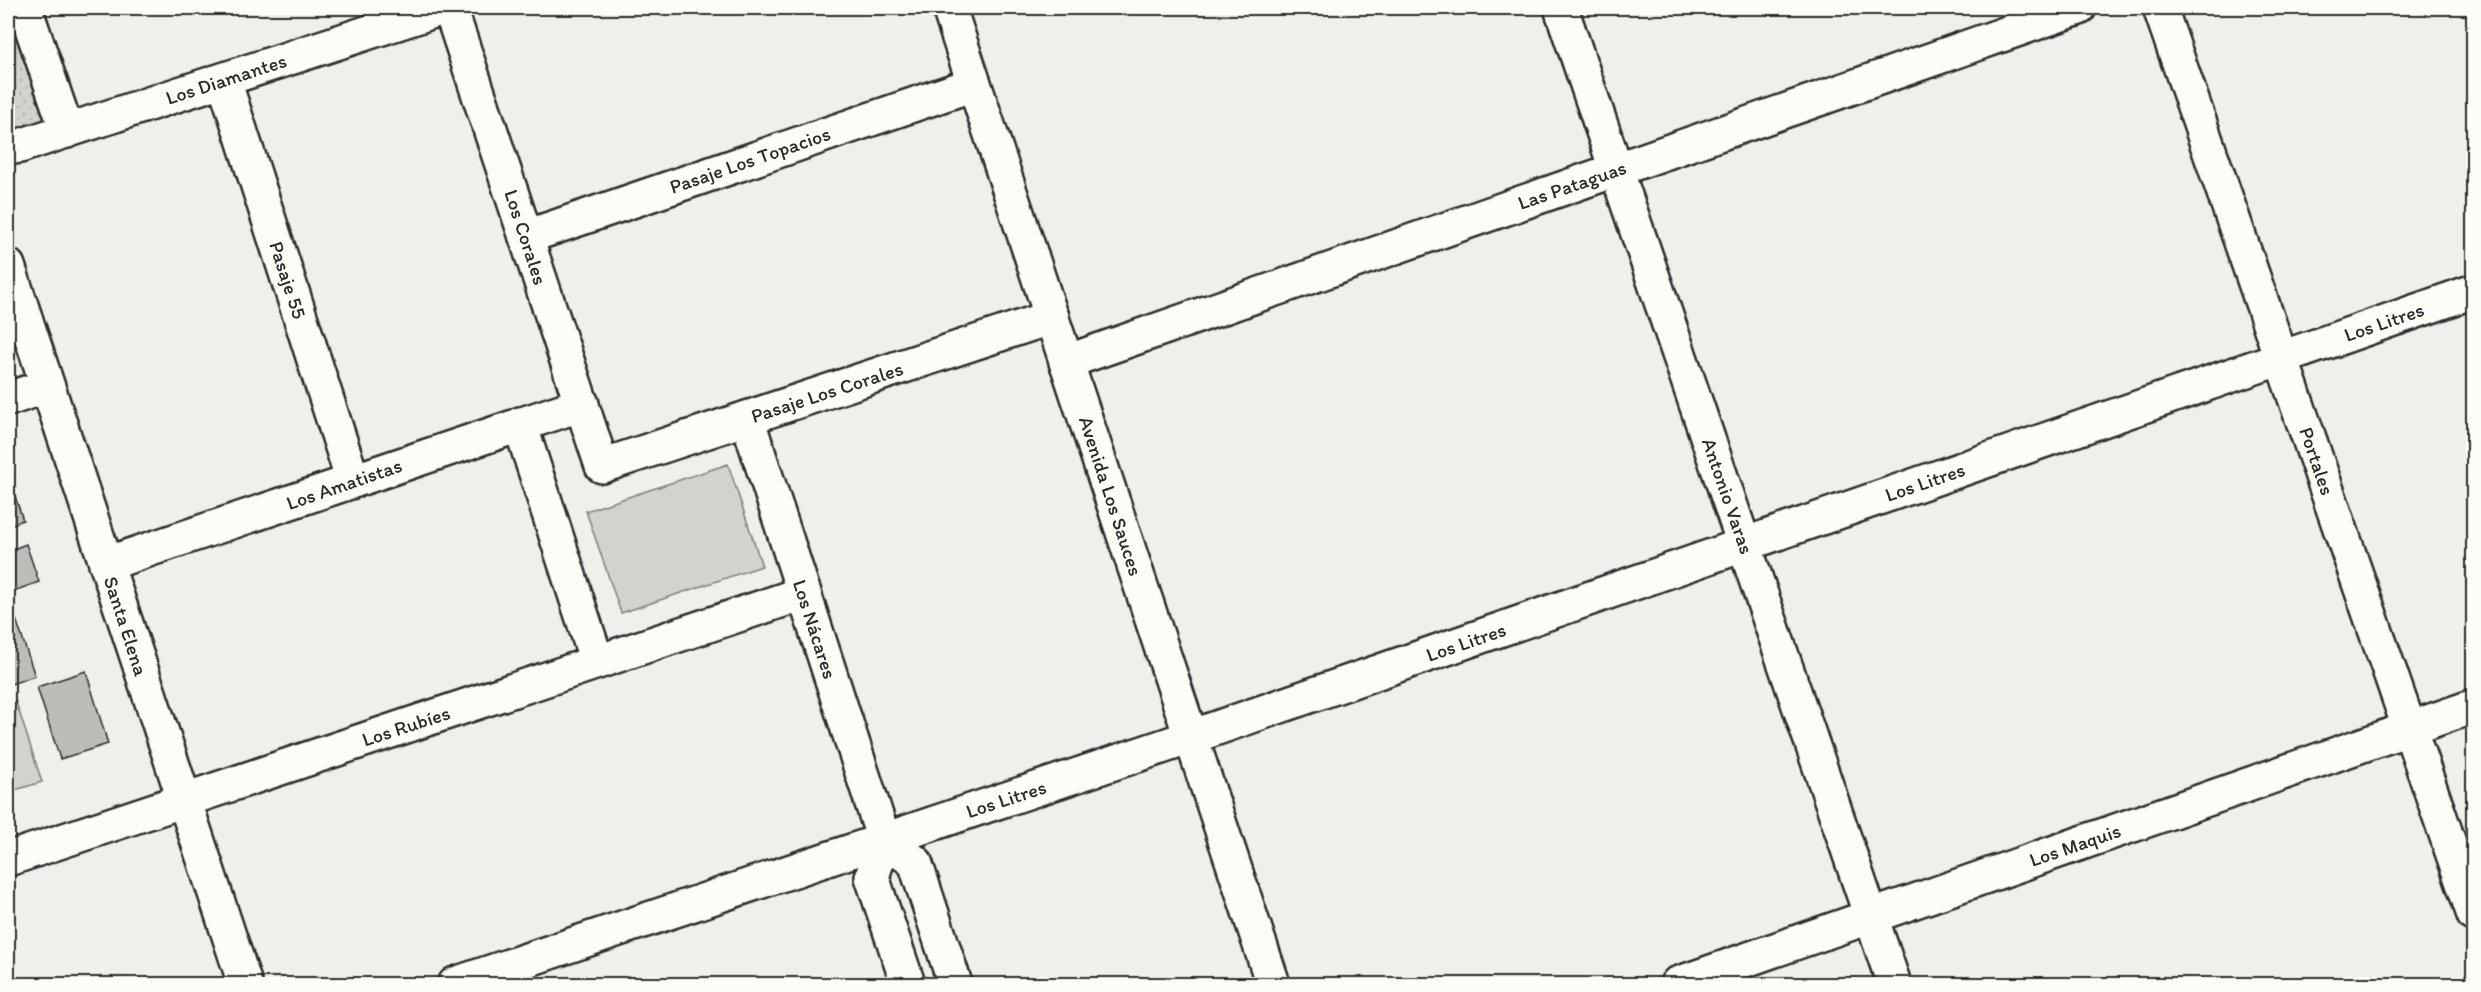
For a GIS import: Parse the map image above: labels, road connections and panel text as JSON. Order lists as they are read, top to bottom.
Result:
{
  "streets": {
    "street": [
      "Los Diamantes",
      "Pasaje Los Topacios",
      "Las Pataguas",
      "Los Corales",
      "Pasaje 55",
      "Los Litres",
      "Pasaje Los Corales",
      "Portales",
      "Los Amatistas",
      "Avenida Los Sauces",
      "Antonio Varas",
      "Santa Elena",
      "Los Nácares",
      "Los Rubíes",
      "Los Maquis"
    ]
  },
  "crossings": [
    ["Los Diamantes", "Pasaje 55"],
    ["Pasaje Los Topacios", "Los Corales"],
    ["Pasaje Los Topacios", "Avenida Los Sauces"],
    ["Las Pataguas", "Avenida Los Sauces"],
    ["Las Pataguas", "Antonio Varas"],
    ["Los Corales", "Pasaje Los Corales"],
    ["Los Corales", "Los Amatistas"],
    ["Pasaje 55", "Los Amatistas"],
    ["Los Litres", "Portales"],
    ["Los Litres", "Avenida Los Sauces"],
    ["Los Litres", "Antonio Varas"],
    ["Los Litres", "Los Nácares"],
    ["Pasaje Los Corales", "Avenida Los Sauces"],
    ["Pasaje Los Corales", "Los Nácares"],
    ["Portales", "Los Maquis"],
    ["Los Amatistas", "Santa Elena"],
    ["Antonio Varas", "Los Maquis"],
    ["Santa Elena", "Los Rubíes"],
    ["Los Nácares", "Los Rubíes"]
  ]
}
